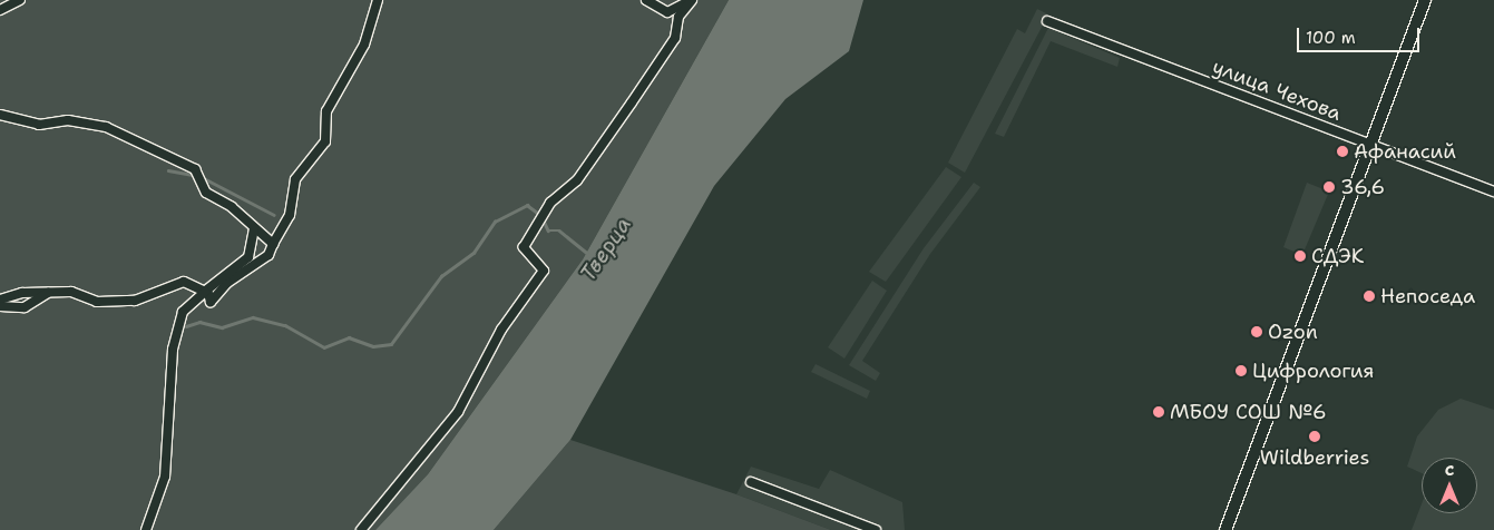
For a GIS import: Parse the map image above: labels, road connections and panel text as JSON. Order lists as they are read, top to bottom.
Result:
{
  "streets": {
    "street": ["улица Чехова"]
  },
  "water": ["Тверца"],
  "places": [
    "Афанасий",
    "36,6",
    "СДЭК",
    "Непоседа",
    "Ozon",
    "Цифрология",
    "МБОУ СОШ №6",
    "Wildberries"
  ],
  "scale_bar": "100 m",
  "north": "top"
}
